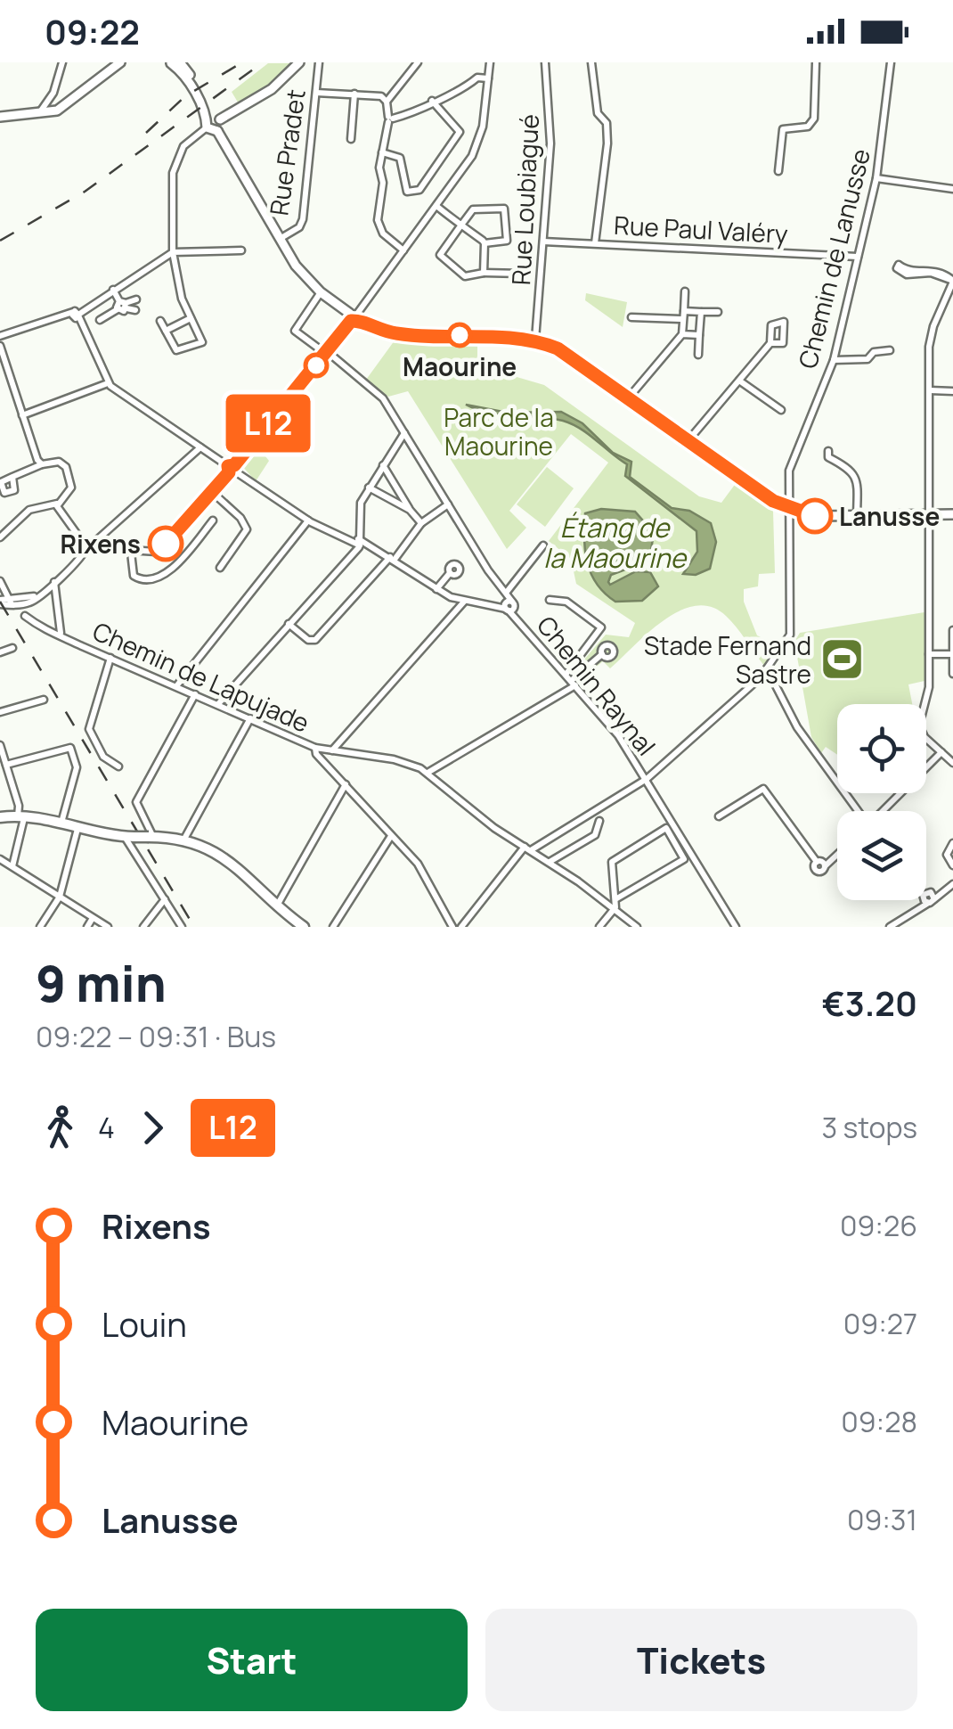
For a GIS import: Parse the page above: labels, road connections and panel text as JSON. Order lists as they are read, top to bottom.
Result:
{
  "streets": {
    "street": [
      "Rue Pradet",
      "Rue Loubiagué",
      "Rue Paul Valéry",
      "Chemin de Lanusse",
      "Chemin de Lapujade",
      "Chemin Raynal"
    ]
  },
  "crossings": [
    ["Rue Loubiagué", "Rue Paul Valéry"],
    ["Rue Paul Valéry", "Chemin de Lanusse"],
    ["Chemin de Lanusse", "Chemin de Lapujade"],
    ["Chemin de Lanusse", "Chemin Raynal"]
  ],
  "water": ["Étang de la Maourine"],
  "parks": ["Parc de la Maourine"],
  "places": {
    "other": ["Maourine", "Lanusse", "Rixens"],
    "sports": ["Stade Fernand Sastre"]
  },
  "lines": ["bus line L12"],
  "page": {
    "status": "09:22",
    "on_map": "L12",
    "heading": ["9 min", "09:22 – 09:31 · Bus", "€3.20"],
    "legs": ["4", "L12", "3 stops"],
    "list": [
      {
        "name": "Rixens",
        "value": "09:26"
      },
      {
        "name": "Louin",
        "value": "09:27"
      },
      {
        "name": "Maourine",
        "value": "09:28"
      },
      {
        "name": "Lanusse",
        "value": "09:31"
      }
    ],
    "buttons": ["Start", "Tickets"]
  }
}
